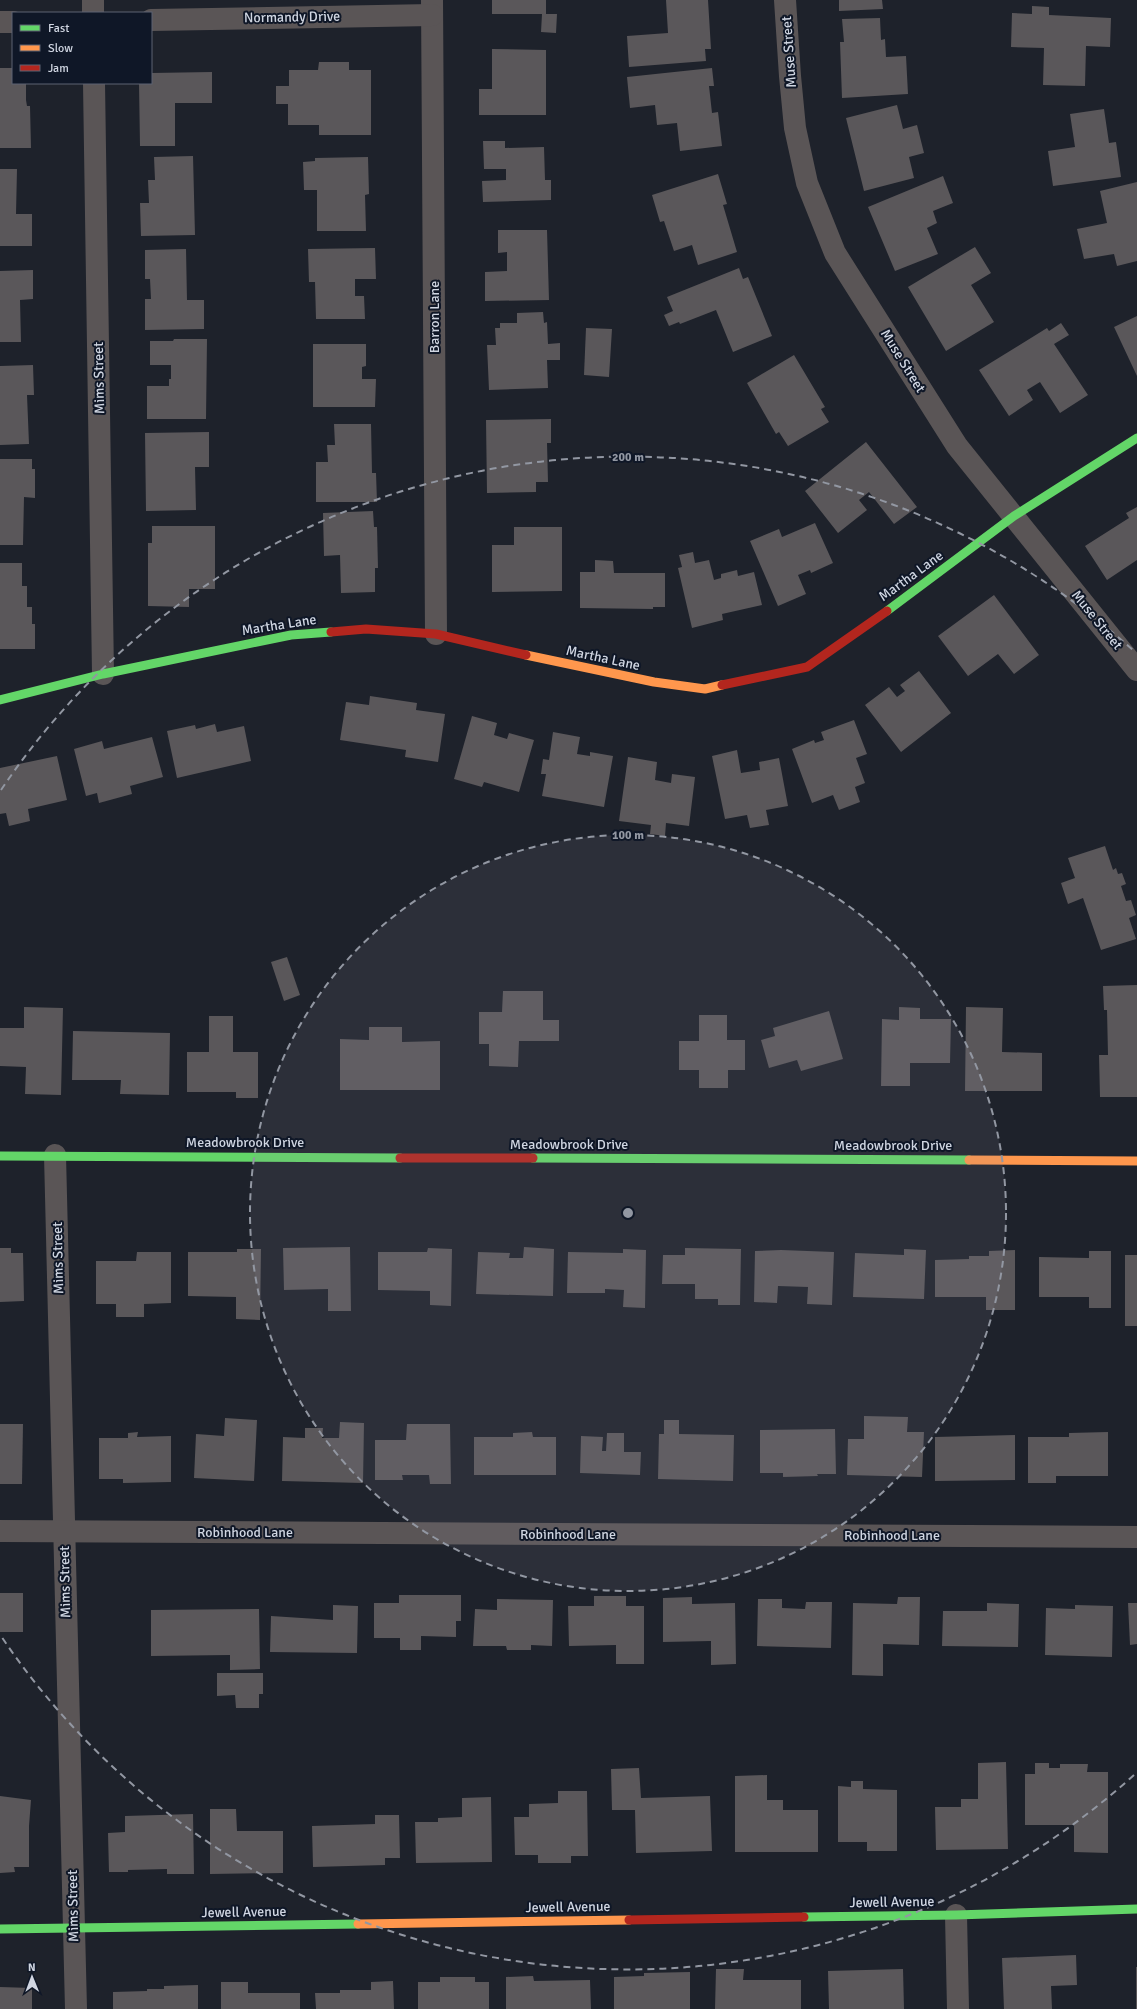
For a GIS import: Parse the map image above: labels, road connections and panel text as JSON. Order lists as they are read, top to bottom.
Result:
{
  "streets": {
    "street": [
      "Normandy Drive",
      "Muse Street",
      "Barron Lane",
      "Mims Street",
      "Martha Lane",
      "Meadowbrook Drive",
      "Robinhood Lane",
      "Jewell Avenue"
    ]
  },
  "crossings": [
    ["Normandy Drive", "Barron Lane"],
    ["Muse Street", "Martha Lane"],
    ["Barron Lane", "Martha Lane"],
    ["Mims Street", "Martha Lane"],
    ["Mims Street", "Meadowbrook Drive"],
    ["Mims Street", "Robinhood Lane"],
    ["Mims Street", "Jewell Avenue"]
  ],
  "legend": ["Fast", "Slow", "Jam"],
  "north": "top",
  "rings": ["200 m", "100 m"]
}
